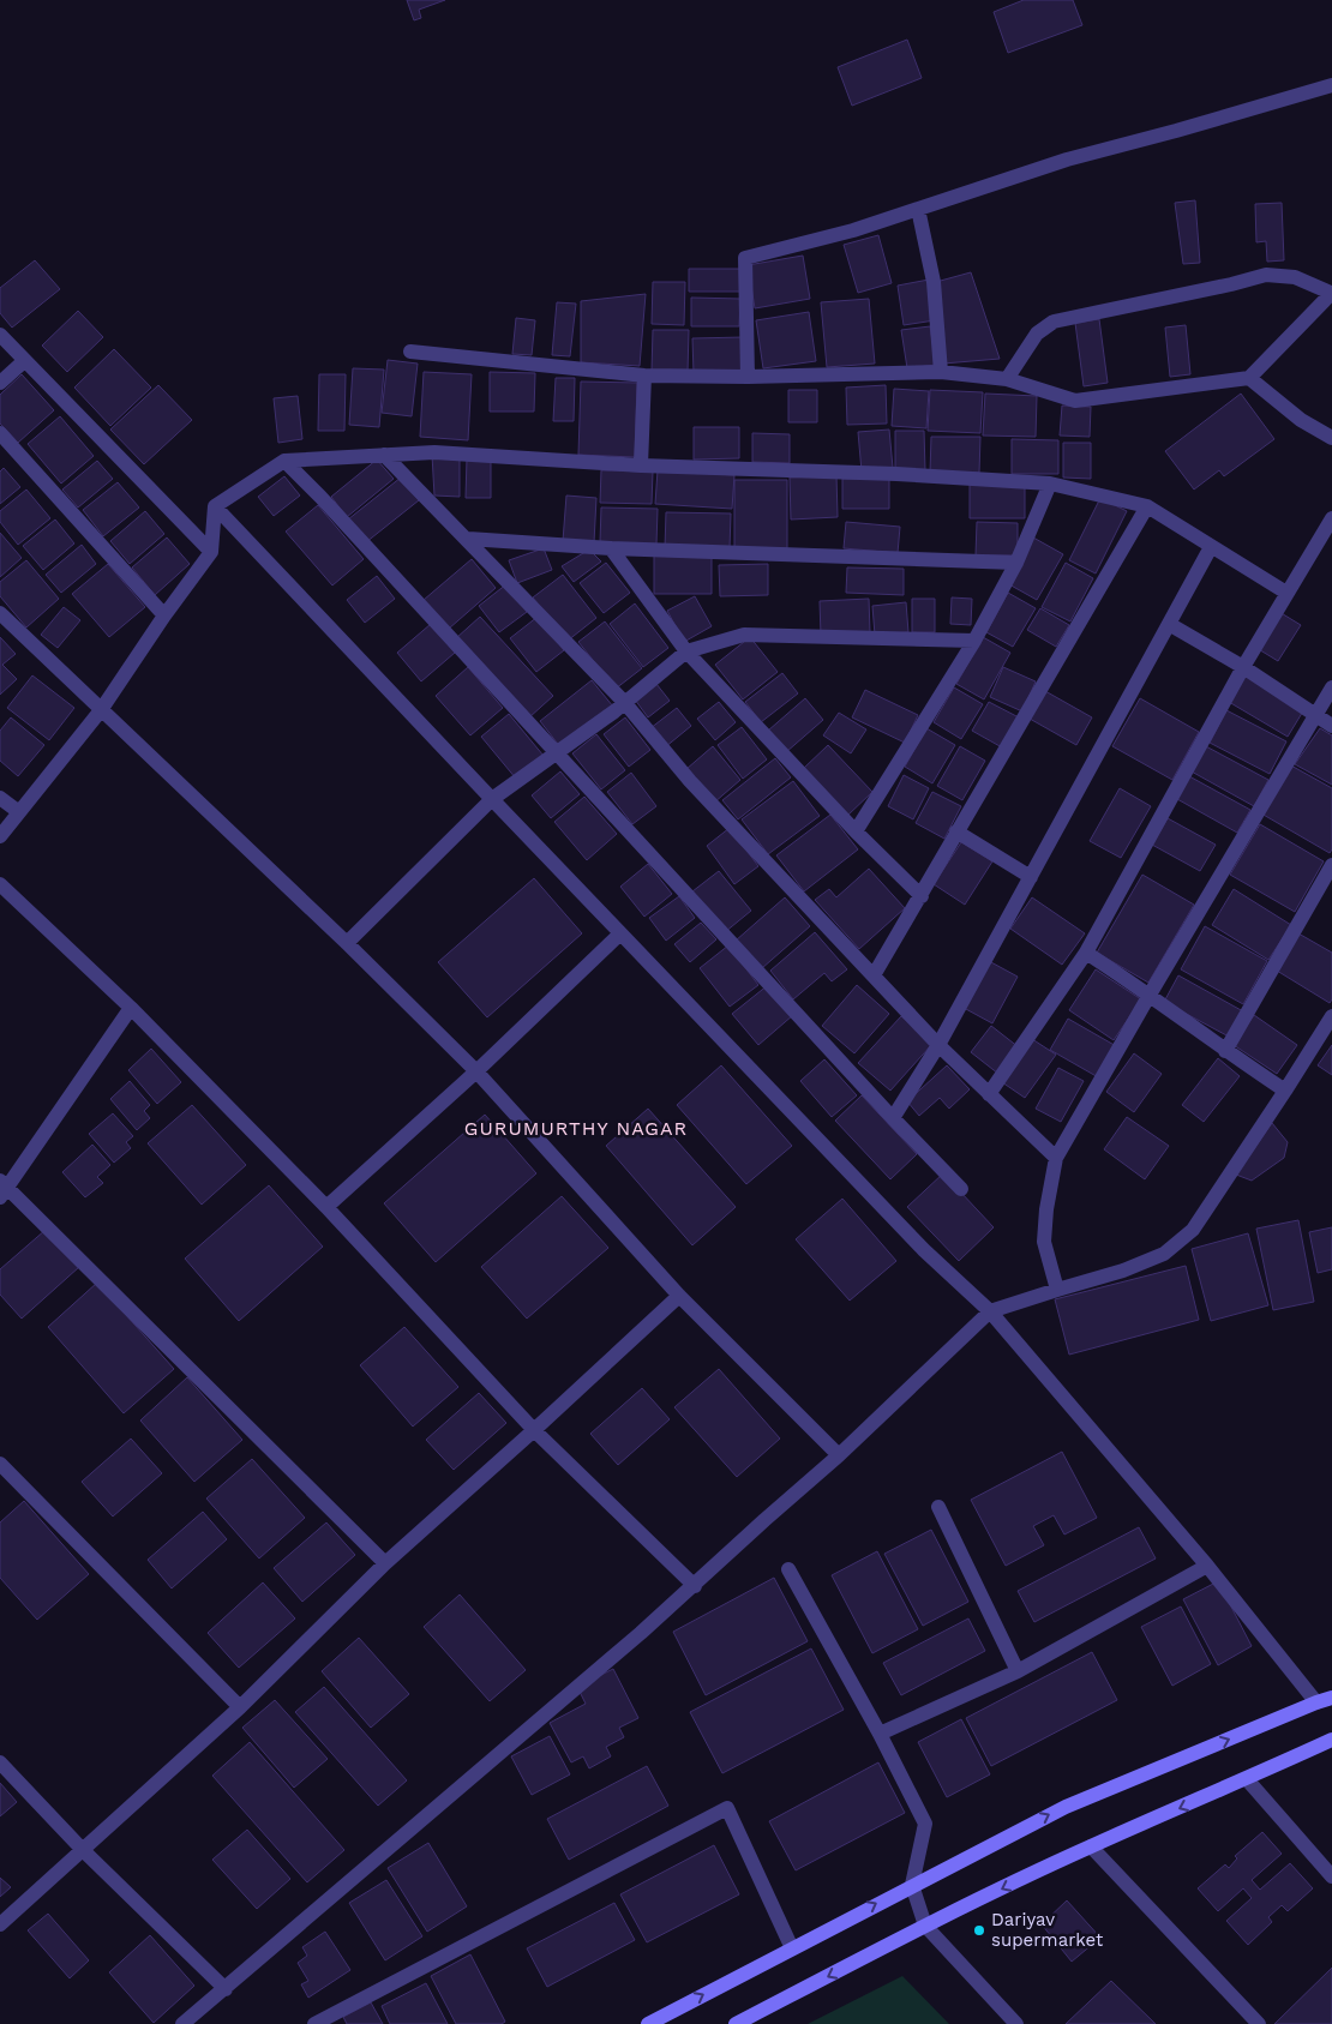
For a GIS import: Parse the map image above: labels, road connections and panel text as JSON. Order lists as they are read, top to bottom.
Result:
{
  "districts": ["GURUMURTHY NAGAR"],
  "places": ["Dariyav supermarket"]
}
